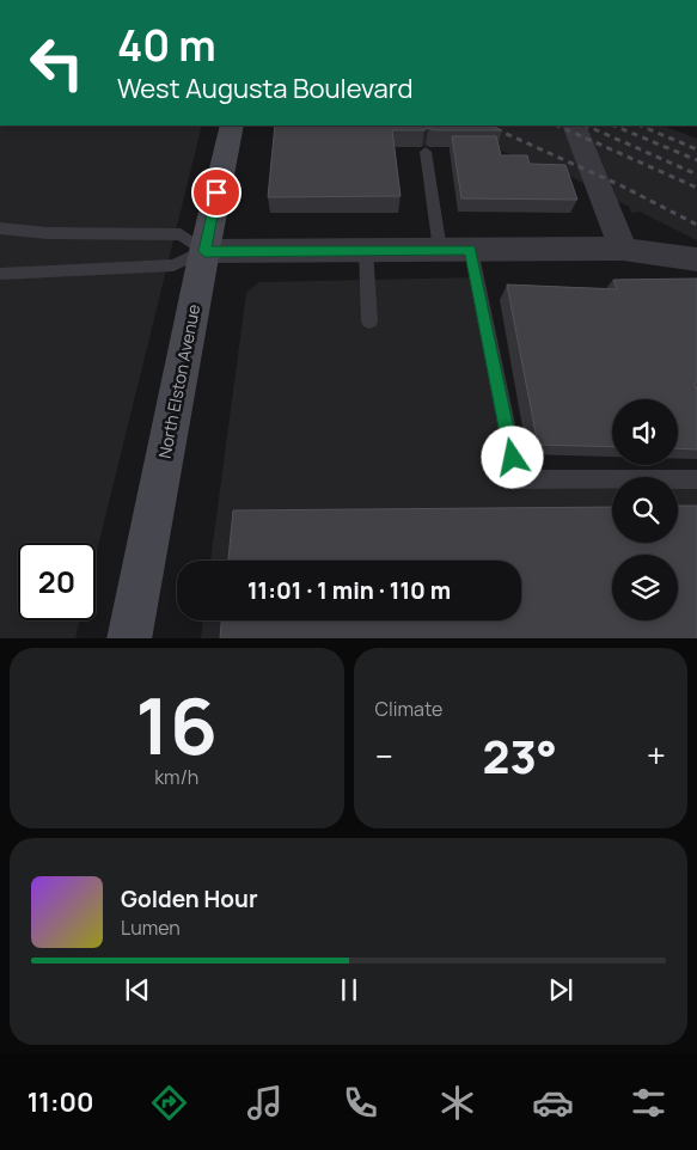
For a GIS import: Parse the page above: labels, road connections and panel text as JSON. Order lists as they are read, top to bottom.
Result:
{
  "streets": {
    "main road": ["North Elston Avenue"]
  },
  "page": {
    "turn": ["40 m", "West Augusta Boulevard"],
    "limit": "20",
    "trip": "11:01 · 1 min · 110 m",
    "tile": [
      ["16", "km/h"],
      "Climate"
    ],
    "heat": ["−", "23°", "+"],
    "song": ["Golden Hour", "Lumen"],
    "tabs": "11:00"
  }
}
